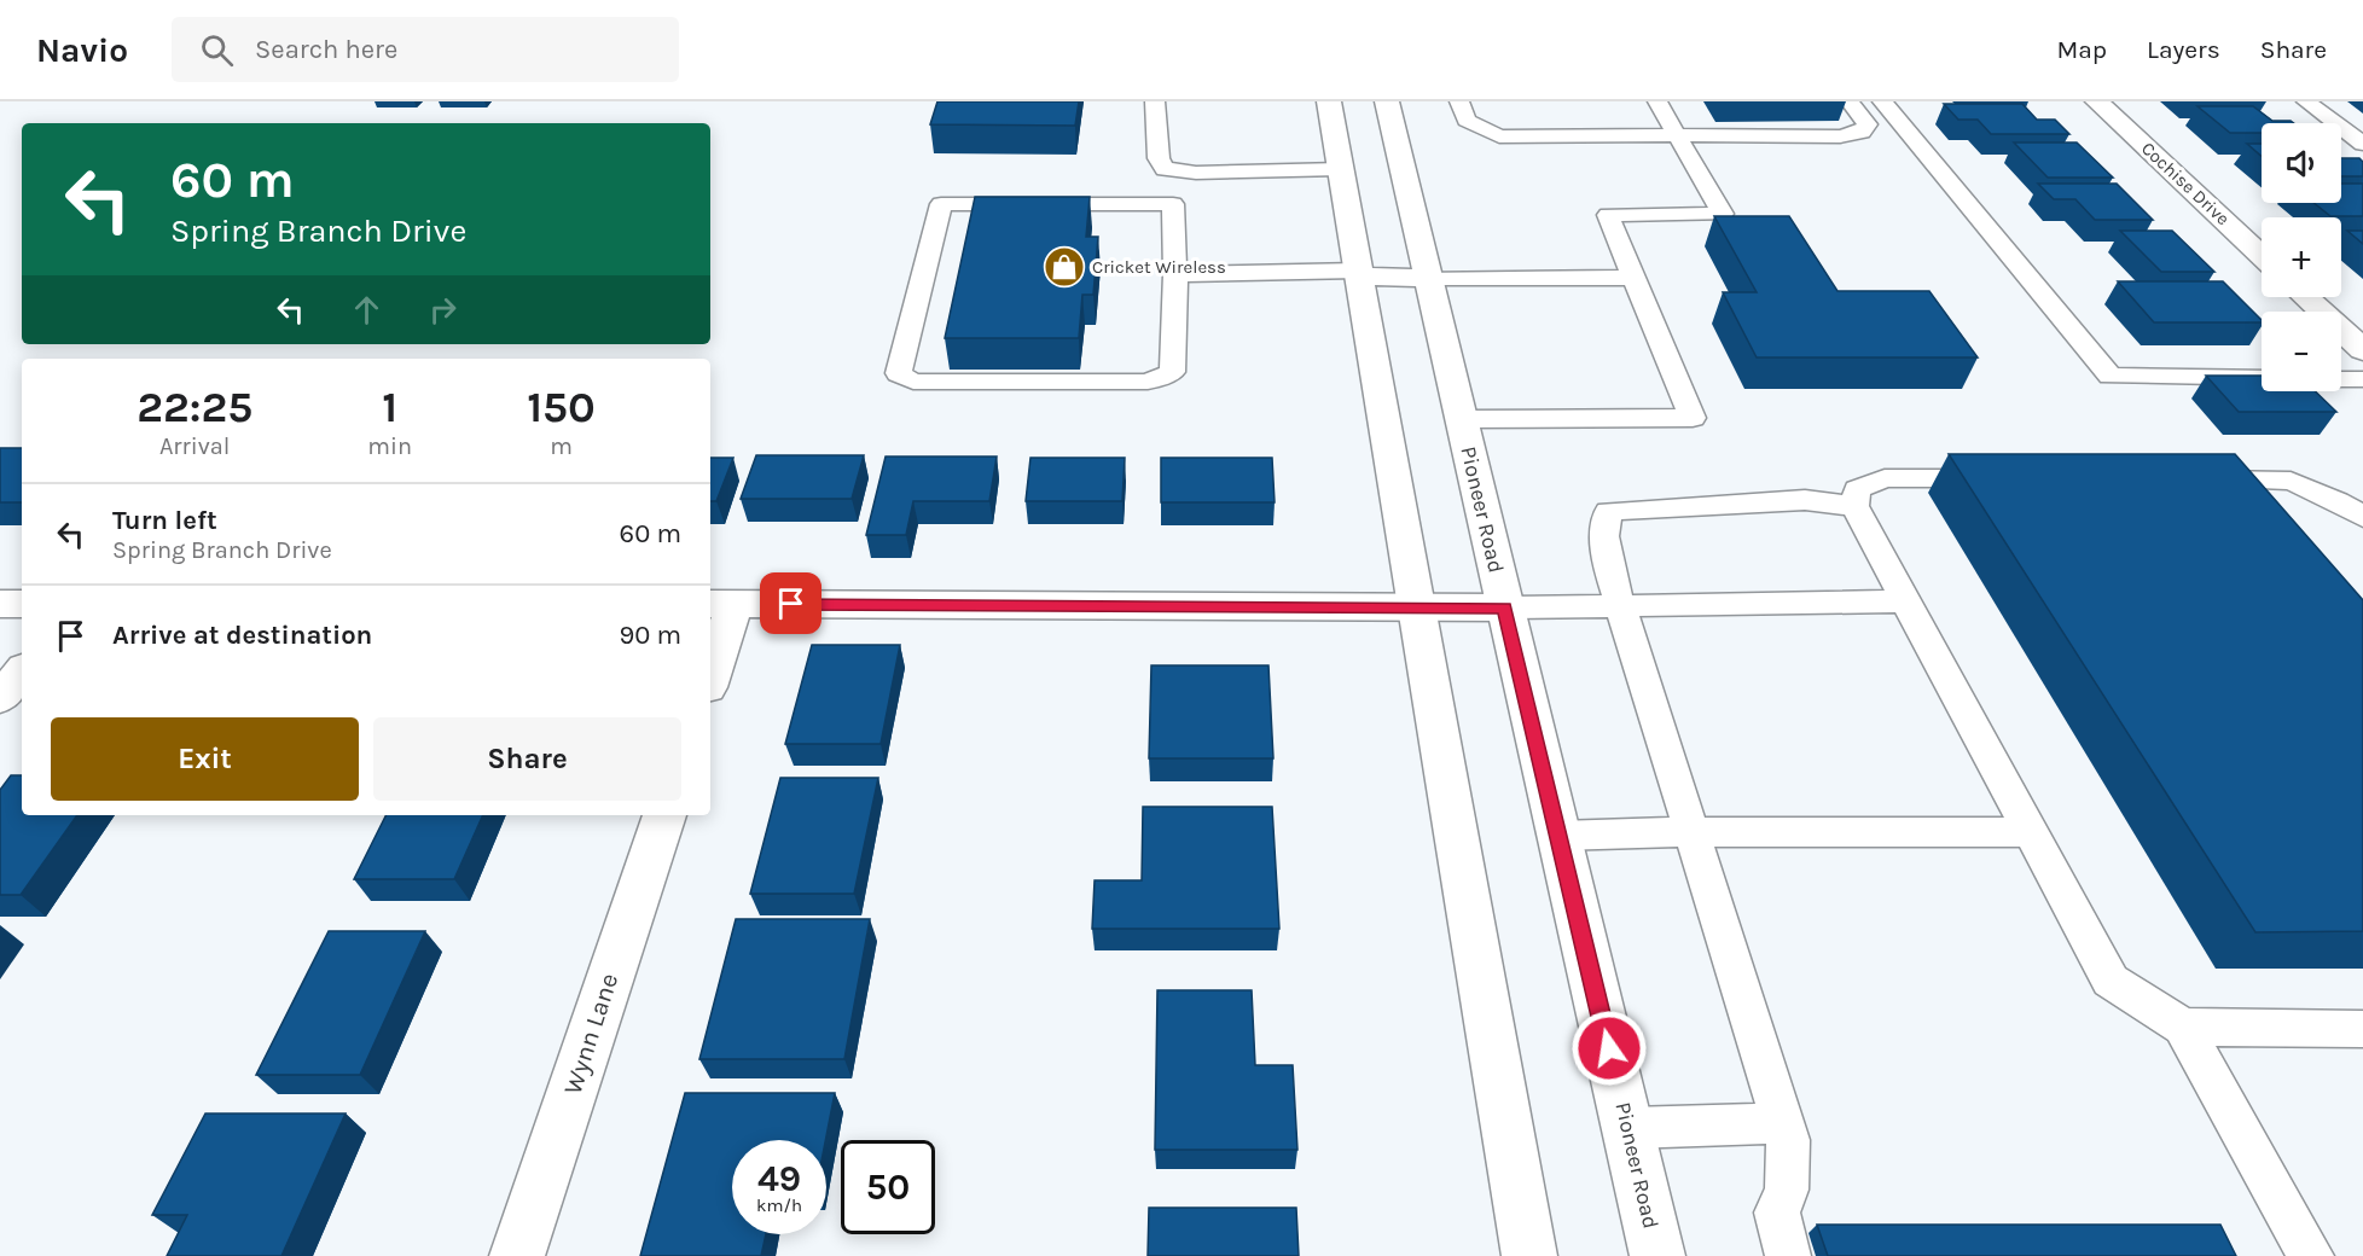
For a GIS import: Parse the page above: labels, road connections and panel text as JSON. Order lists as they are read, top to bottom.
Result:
{
  "streets": {
    "main road": ["Cochise Drive", "Pioneer Road", "Wynn Lane"]
  },
  "places": {
    "shop": ["Cricket Wireless"]
  },
  "page": {
    "header": "Navio",
    "search": "Search here",
    "nav": ["Map", "Layers", "Share"],
    "map_buttons": ["+", "−"],
    "turn": ["60 m", "Spring Branch Drive"],
    "eta": [
      "22:25",
      "Arrival",
      "1",
      "min",
      "150",
      "m"
    ],
    "list": [
      {
        "name": "Turn left",
        "note": "Spring Branch Drive",
        "value": "60 m"
      },
      {
        "name": "Arrive at destination",
        "value": "90 m"
      }
    ],
    "buttons": ["Exit", "Share"],
    "speed": "49 km/h",
    "limit": "50"
  }
}
